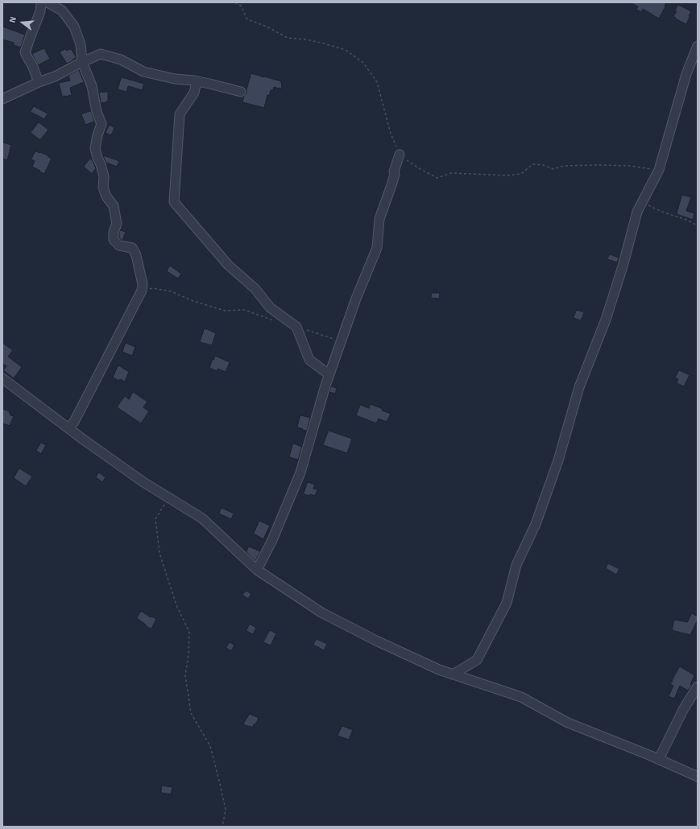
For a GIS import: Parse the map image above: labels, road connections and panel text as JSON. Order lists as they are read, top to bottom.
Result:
{
  "north": "left"
}
